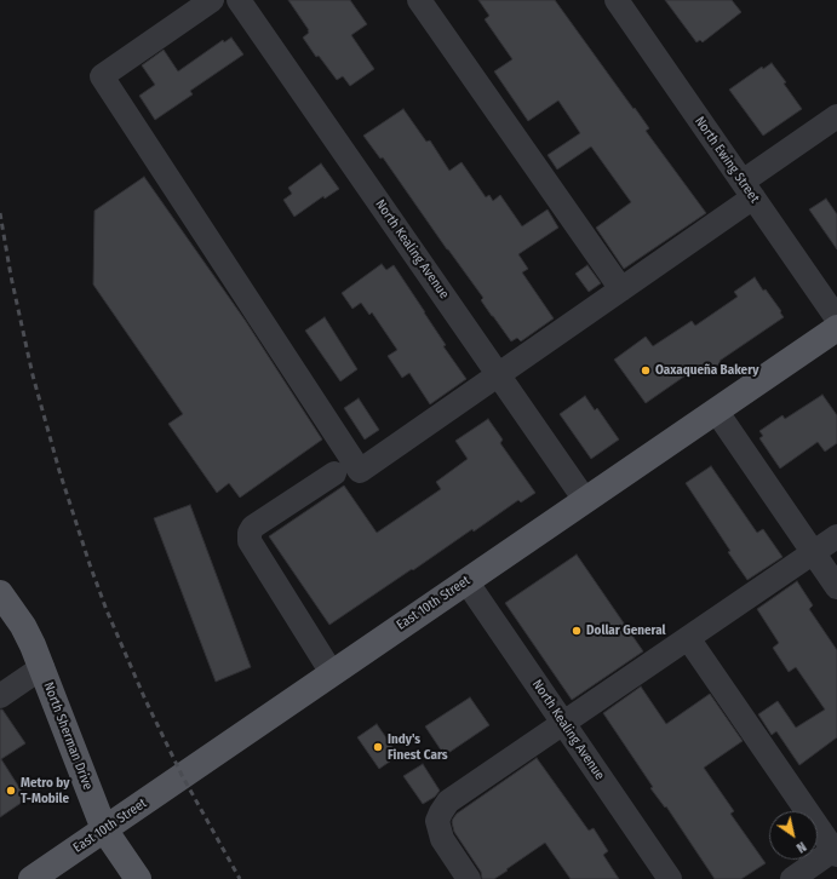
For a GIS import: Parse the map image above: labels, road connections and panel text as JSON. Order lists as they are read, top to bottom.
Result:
{
  "streets": {
    "main road": ["East 10th Street", "North Sherman Drive"],
    "street": ["North Ewing Street", "North Kealing Avenue"]
  },
  "crossings": [
    ["North Kealing Avenue", "East 10th Street"],
    ["East 10th Street", "North Sherman Drive"]
  ],
  "places": [
    "Oaxaqueña Bakery",
    "Dollar General",
    "Indy's Finest Cars",
    "Metro by T-Mobile"
  ],
  "north": "bottom right"
}
